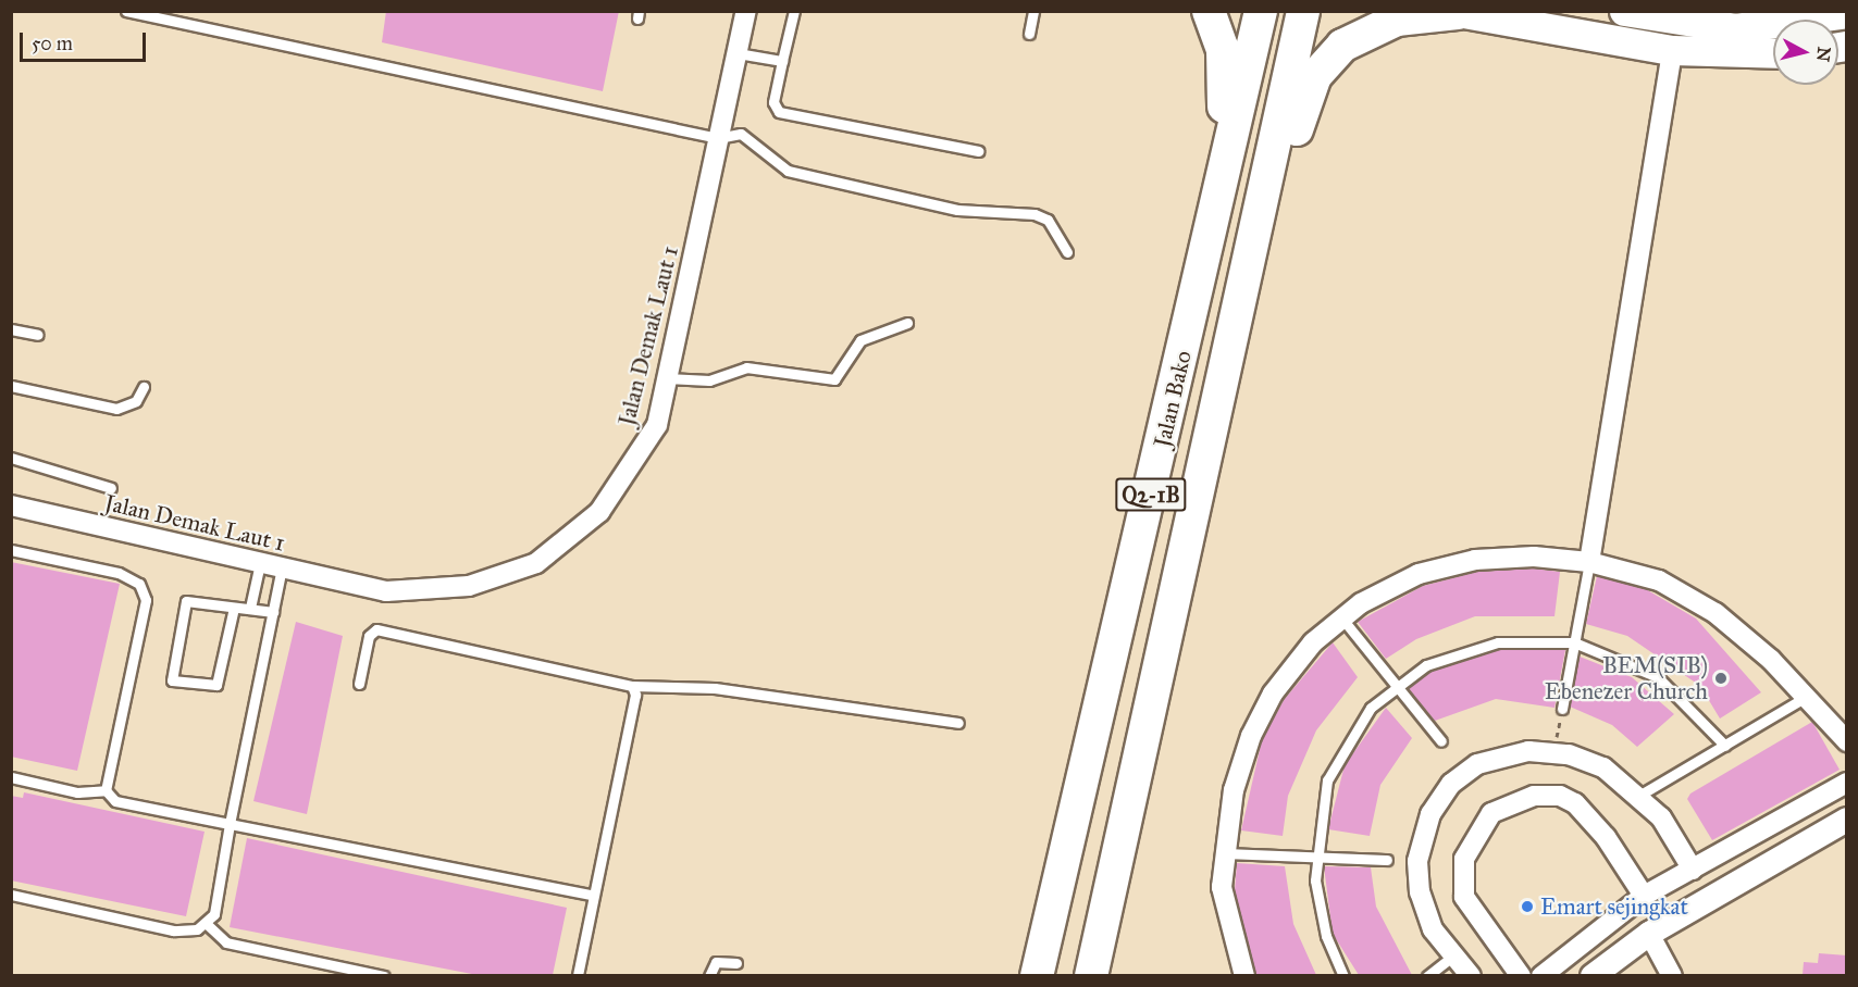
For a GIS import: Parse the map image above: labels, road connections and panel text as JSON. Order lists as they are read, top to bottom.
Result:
{
  "streets": {
    "main road": ["Jalan Bako", "Q2-1B"],
    "street": ["Jalan Demak Laut 1"]
  },
  "places": ["BEM(SIB) Ebenezer Church", "Emart sejingkat"],
  "scale_bar": "50 m",
  "north": "right"
}
